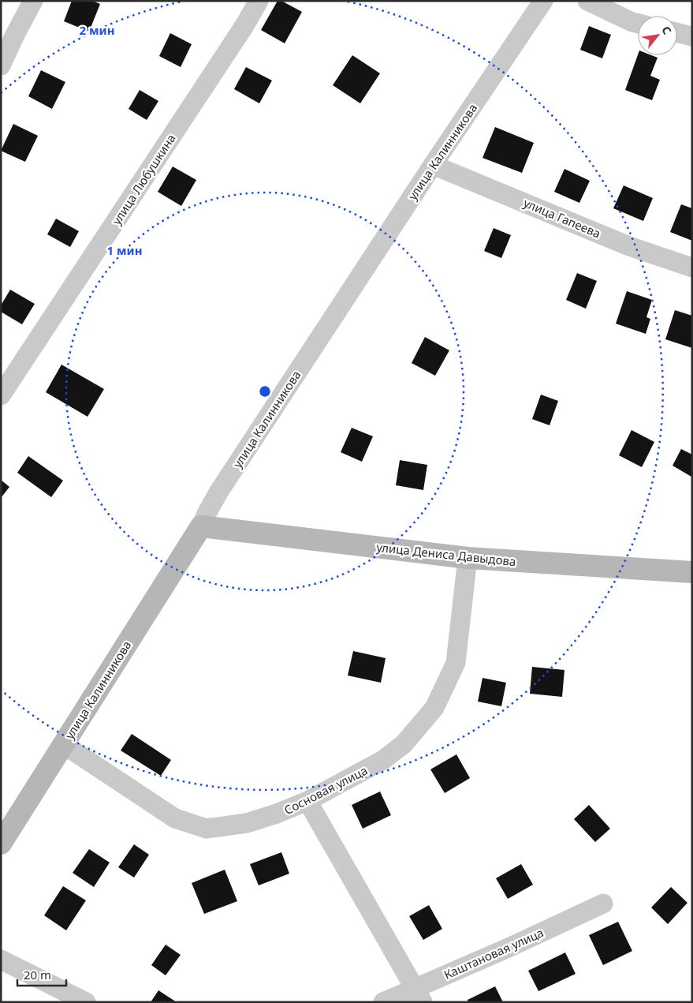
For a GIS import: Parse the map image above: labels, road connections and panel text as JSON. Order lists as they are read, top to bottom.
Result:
{
  "streets": {
    "main road": ["улица Калинникова", "улица Дениса Давыдова"],
    "street": [
      "улица Любушкина",
      "улица Гапеева",
      "Сосновая улица",
      "Каштановая улица"
    ]
  },
  "crossings": [
    ["улица Калинникова", "улица Гапеева"],
    ["улица Калинникова", "улица Дениса Давыдова"],
    ["улица Калинникова", "Сосновая улица"],
    ["улица Дениса Давыдова", "Сосновая улица"]
  ],
  "scale_bar": "20 m",
  "north": "top right",
  "rings": ["2 мин", "1 мин"]
}
